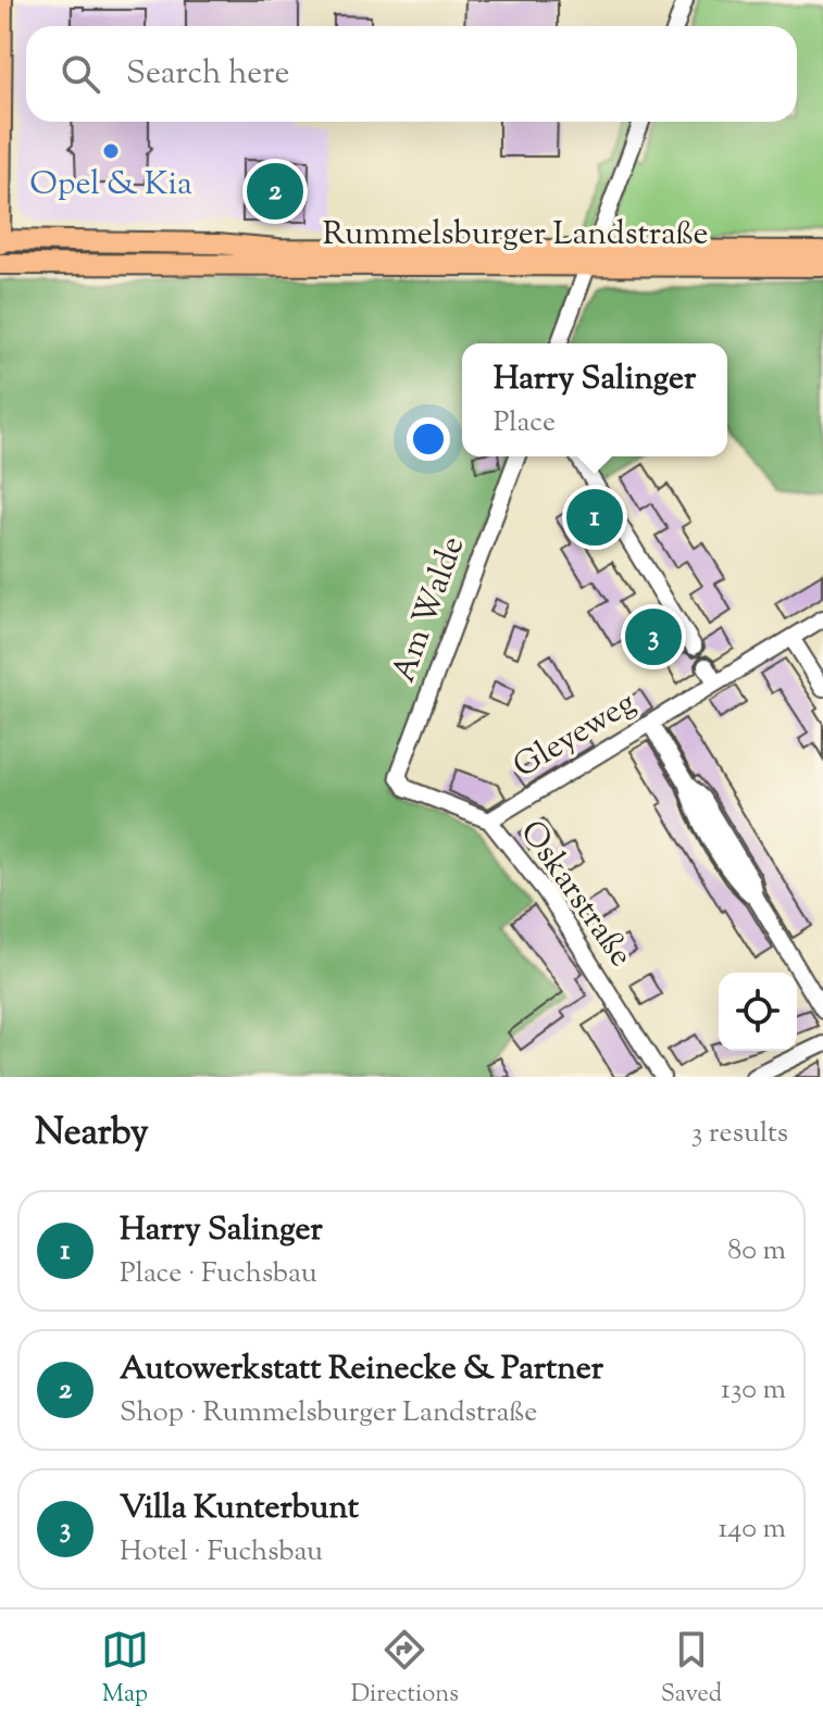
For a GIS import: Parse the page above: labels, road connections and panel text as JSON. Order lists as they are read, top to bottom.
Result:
{
  "streets": {
    "main road": ["Rummelsburger Landstraße"],
    "street": ["Am Walde", "Gleyeweg", "Oskarstraße"]
  },
  "crossings": [
    ["Am Walde", "Oskarstraße"],
    ["Gleyeweg", "Oskarstraße"]
  ],
  "places": ["Opel & Kia"],
  "page": {
    "search": "Search here",
    "pins": ["2", "1", "3"],
    "popup": ["Harry Salinger", "Place"],
    "heading": ["Nearby", "3 results"],
    "list": [
      {
        "mark": "1",
        "name": "Harry Salinger",
        "note": "Place · Fuchsbau",
        "value": "80 m"
      },
      {
        "mark": "2",
        "name": "Autowerkstatt Reinecke & Partner",
        "note": "Shop · Rummelsburger Landstraße",
        "value": "130 m"
      },
      {
        "mark": "3",
        "name": "Villa Kunterbunt",
        "note": "Hotel · Fuchsbau",
        "value": "140 m"
      }
    ],
    "nav": ["Map", "Directions", "Saved"]
  }
}
